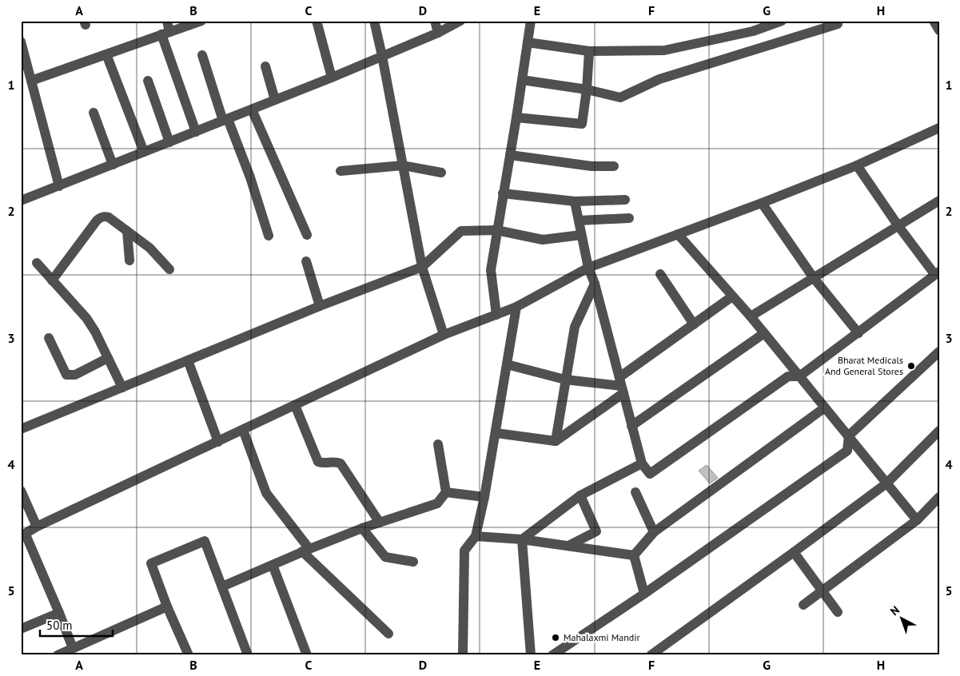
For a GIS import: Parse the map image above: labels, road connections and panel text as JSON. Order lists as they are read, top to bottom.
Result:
{
  "places": ["Bharat Medicals And General Stores", "Mahalaxmi Mandir"],
  "scale_bar": "50 m",
  "north": "top left",
  "grid": {
    "columns": [
      "A",
      "B",
      "C",
      "D",
      "E",
      "F",
      "G",
      "H"
    ],
    "rows": [
      "1",
      "2",
      "3",
      "4",
      "5"
    ]
  }
}
